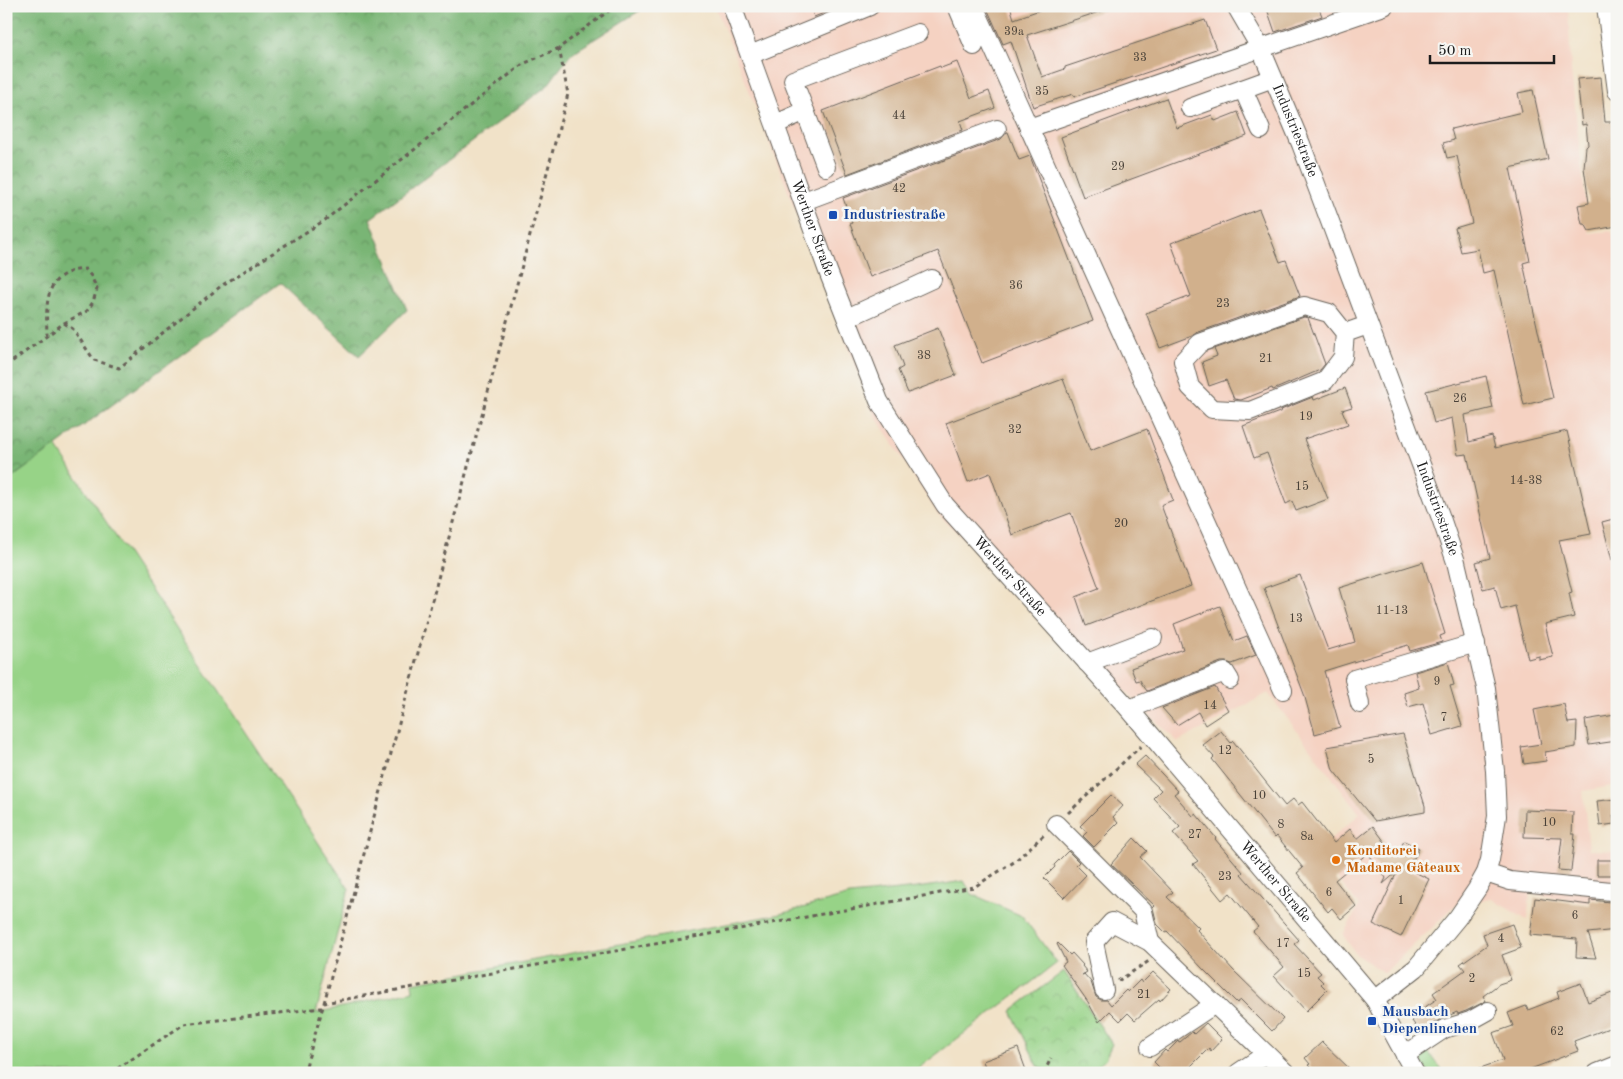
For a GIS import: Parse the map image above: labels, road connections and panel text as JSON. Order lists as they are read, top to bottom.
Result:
{
  "streets": {
    "street": ["Industriestraße", "Werther Straße"]
  },
  "crossings": [
    ["Industriestraße", "Werther Straße"]
  ],
  "places": {
    "transit": ["Industriestraße", "Mausbach Diepenlinchen"],
    "other": ["Konditorei Madame Gâteaux"]
  },
  "house_numbers": [
    "39a",
    "33",
    "35",
    "44",
    "29",
    "42",
    "36",
    "23",
    "38",
    "21",
    "26",
    "19",
    "32",
    "14-38",
    "15",
    "20",
    "11-13",
    "13",
    "9",
    "14",
    "7",
    "12",
    "5",
    "10",
    "10",
    "8",
    "27",
    "8a",
    "23",
    "6",
    "1",
    "6",
    "4",
    "17",
    "15",
    "2",
    "21",
    "62"
  ],
  "scale_bar": "50 m"
}
